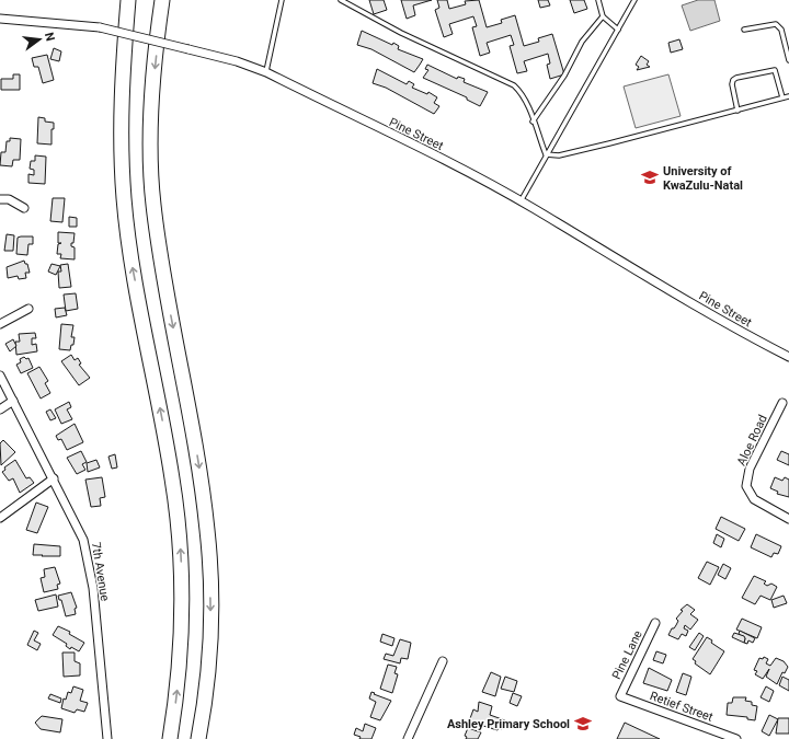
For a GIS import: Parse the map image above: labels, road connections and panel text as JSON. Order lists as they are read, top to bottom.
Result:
{
  "streets": {
    "street": [
      "Pine Street",
      "Aloe Road",
      "7th Avenue",
      "Pine Lane",
      "Retief Street"
    ]
  },
  "crossings": [
    ["Pine Lane", "Retief Street"]
  ],
  "places": {
    "school or university": ["University of KwaZulu-Natal", "Ashley Primary School"]
  },
  "north": "right"
}
